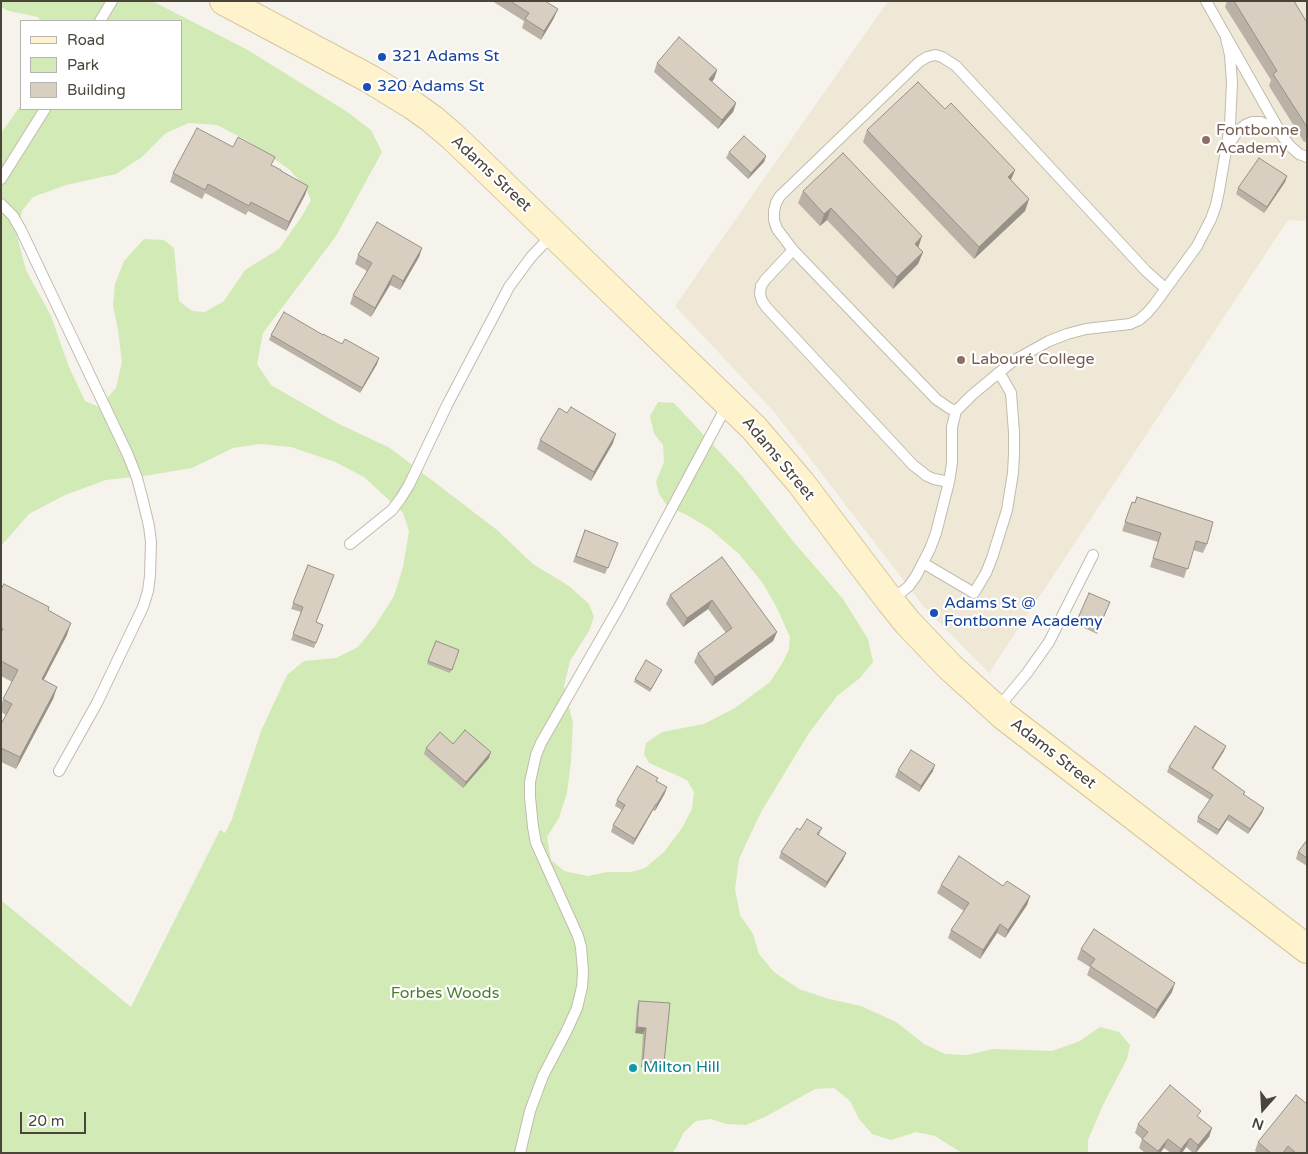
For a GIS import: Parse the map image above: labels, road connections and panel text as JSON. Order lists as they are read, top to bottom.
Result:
{
  "streets": {
    "main road": ["Adams Street"]
  },
  "parks": ["Forbes Woods"],
  "places": [
    "321 Adams St",
    "320 Adams St",
    "Fontbonne Academy",
    "Labouré College",
    "Adams St @ Fontbonne Academy",
    "Milton Hill"
  ],
  "legend": ["Road", "Park", "Building"],
  "scale_bar": "20 m",
  "north": "bottom"
}
